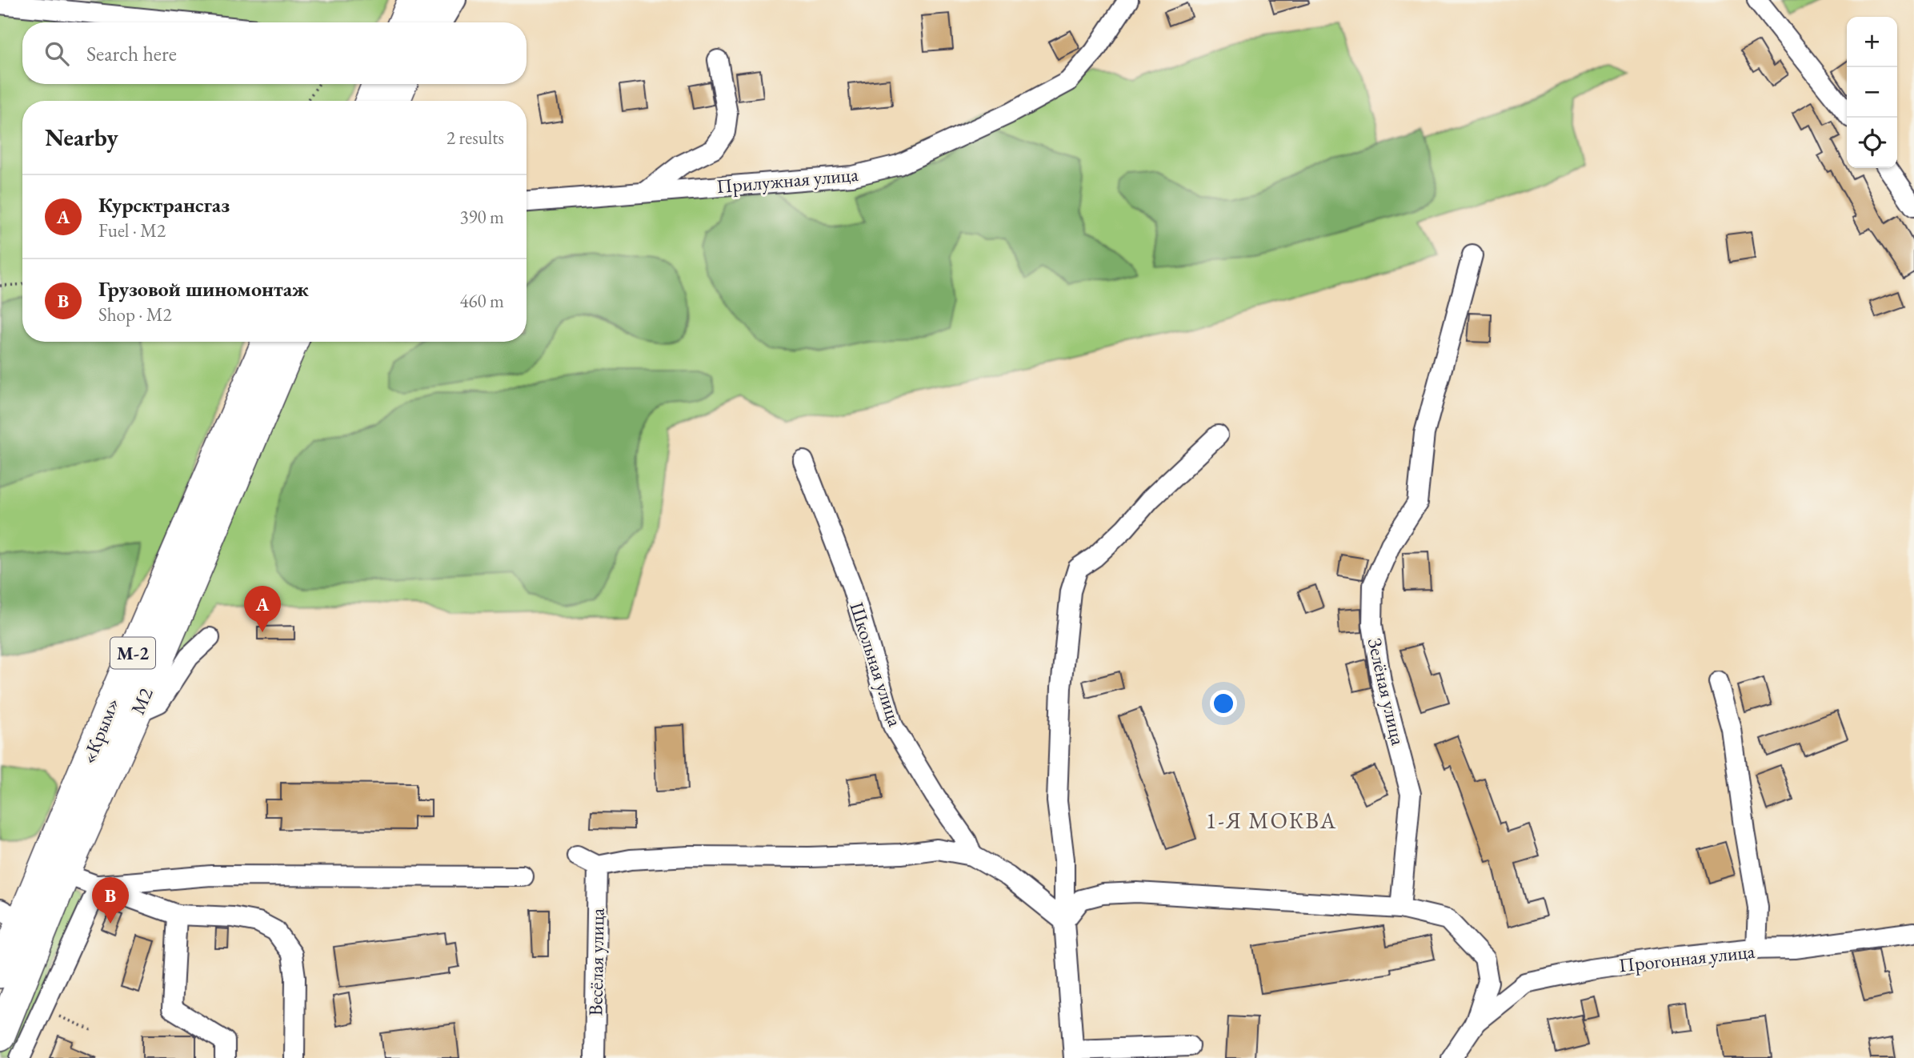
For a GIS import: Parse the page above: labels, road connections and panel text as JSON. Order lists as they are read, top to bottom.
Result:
{
  "streets": {
    "highway": ["М-2", "М2", "«Крым»"],
    "street": [
      "Прилужная улица",
      "Школьная улица",
      "Зелёная улица",
      "Прогонная улица",
      "Весёлая улица"
    ]
  },
  "districts": ["1-Я МОКВА"],
  "page": {
    "map_buttons": ["+", "−"],
    "search": "Search here",
    "heading": ["Nearby", "2 results"],
    "list": [
      {
        "mark": "A",
        "name": "Курсктрансгаз",
        "note": "Fuel · М2",
        "value": "390 m"
      },
      {
        "mark": "B",
        "name": "Грузовой шиномонтаж",
        "note": "Shop · М2",
        "value": "460 m"
      }
    ],
    "pins": ["A", "B"]
  }
}
